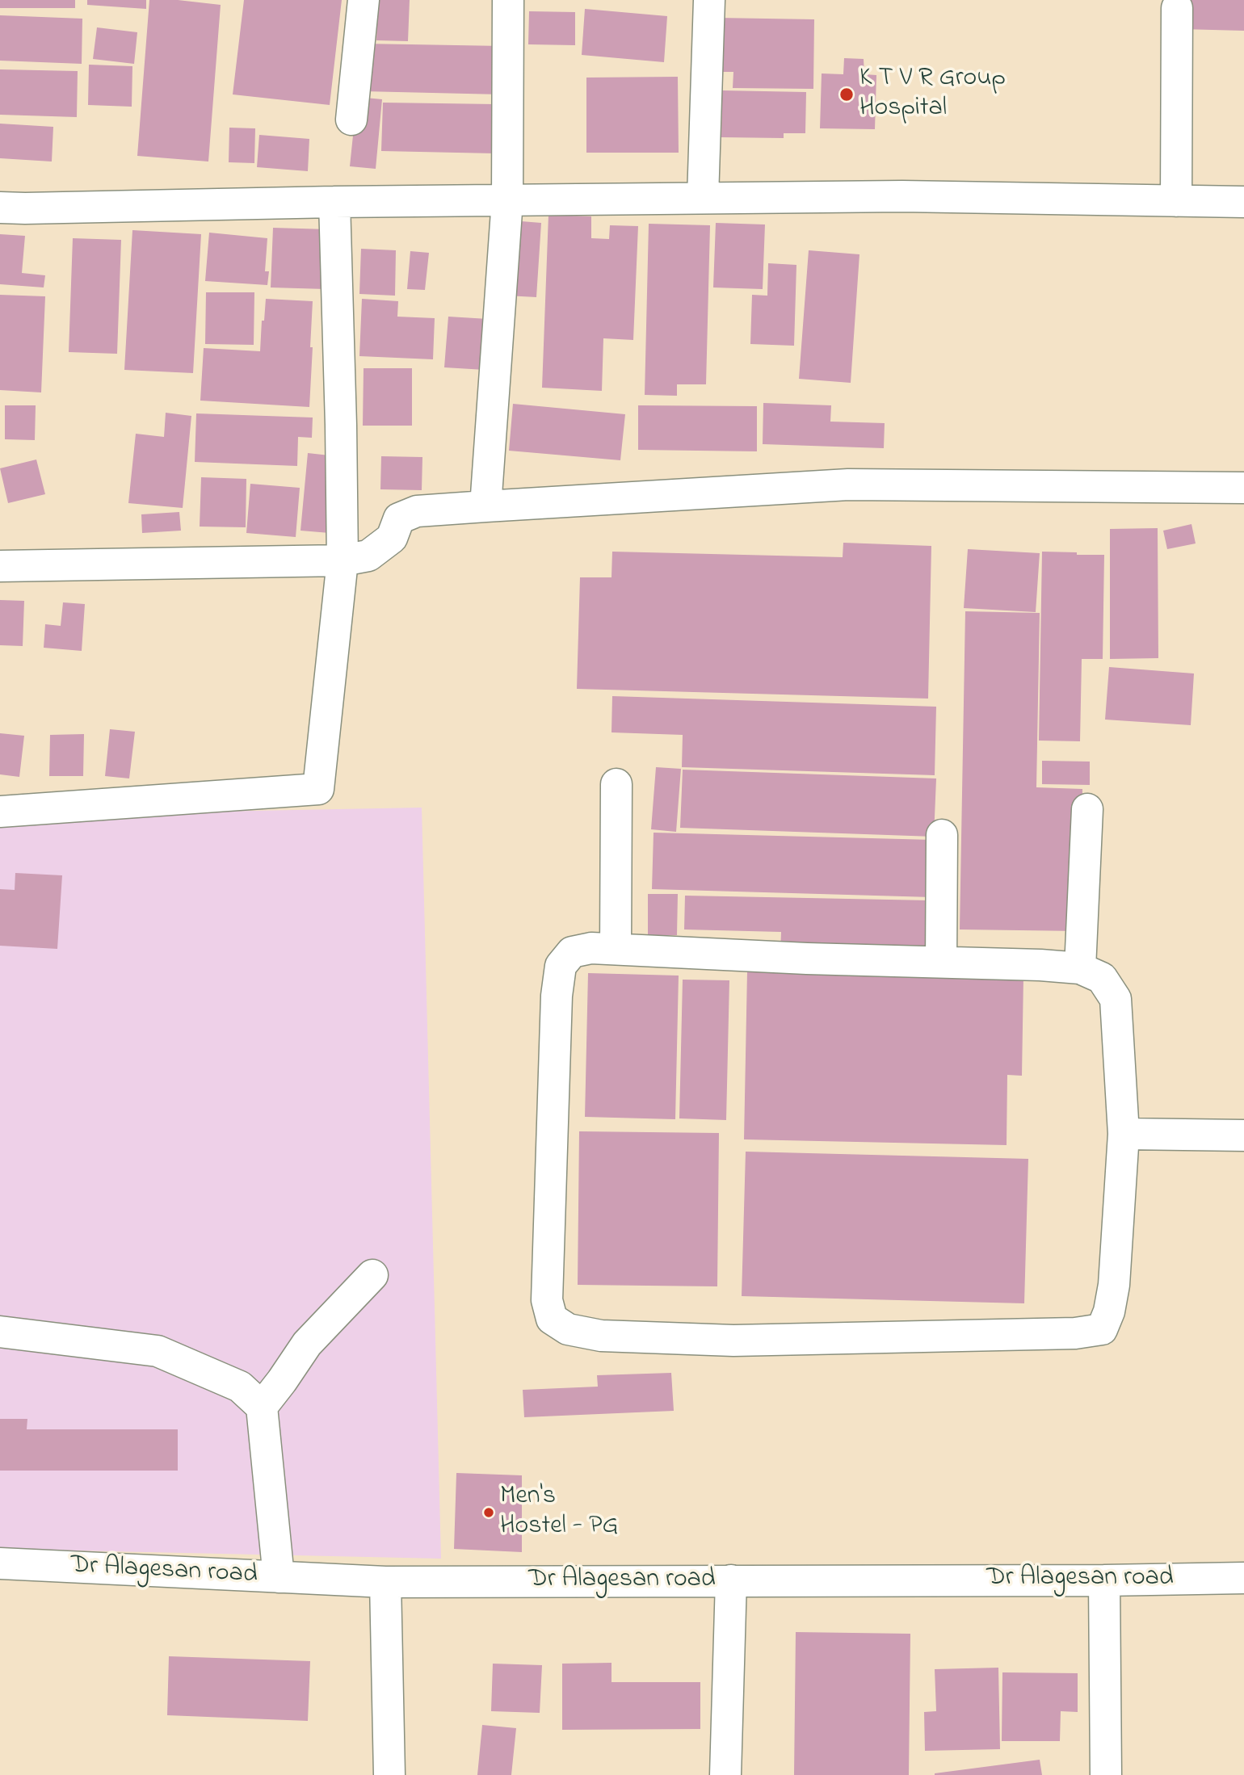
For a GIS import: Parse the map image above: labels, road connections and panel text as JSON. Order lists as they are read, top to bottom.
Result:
{
  "streets": {
    "street": ["Dr Alagesan road"]
  },
  "places": ["K T V R Group Hospital", "Men's Hostel - PG"]
}
